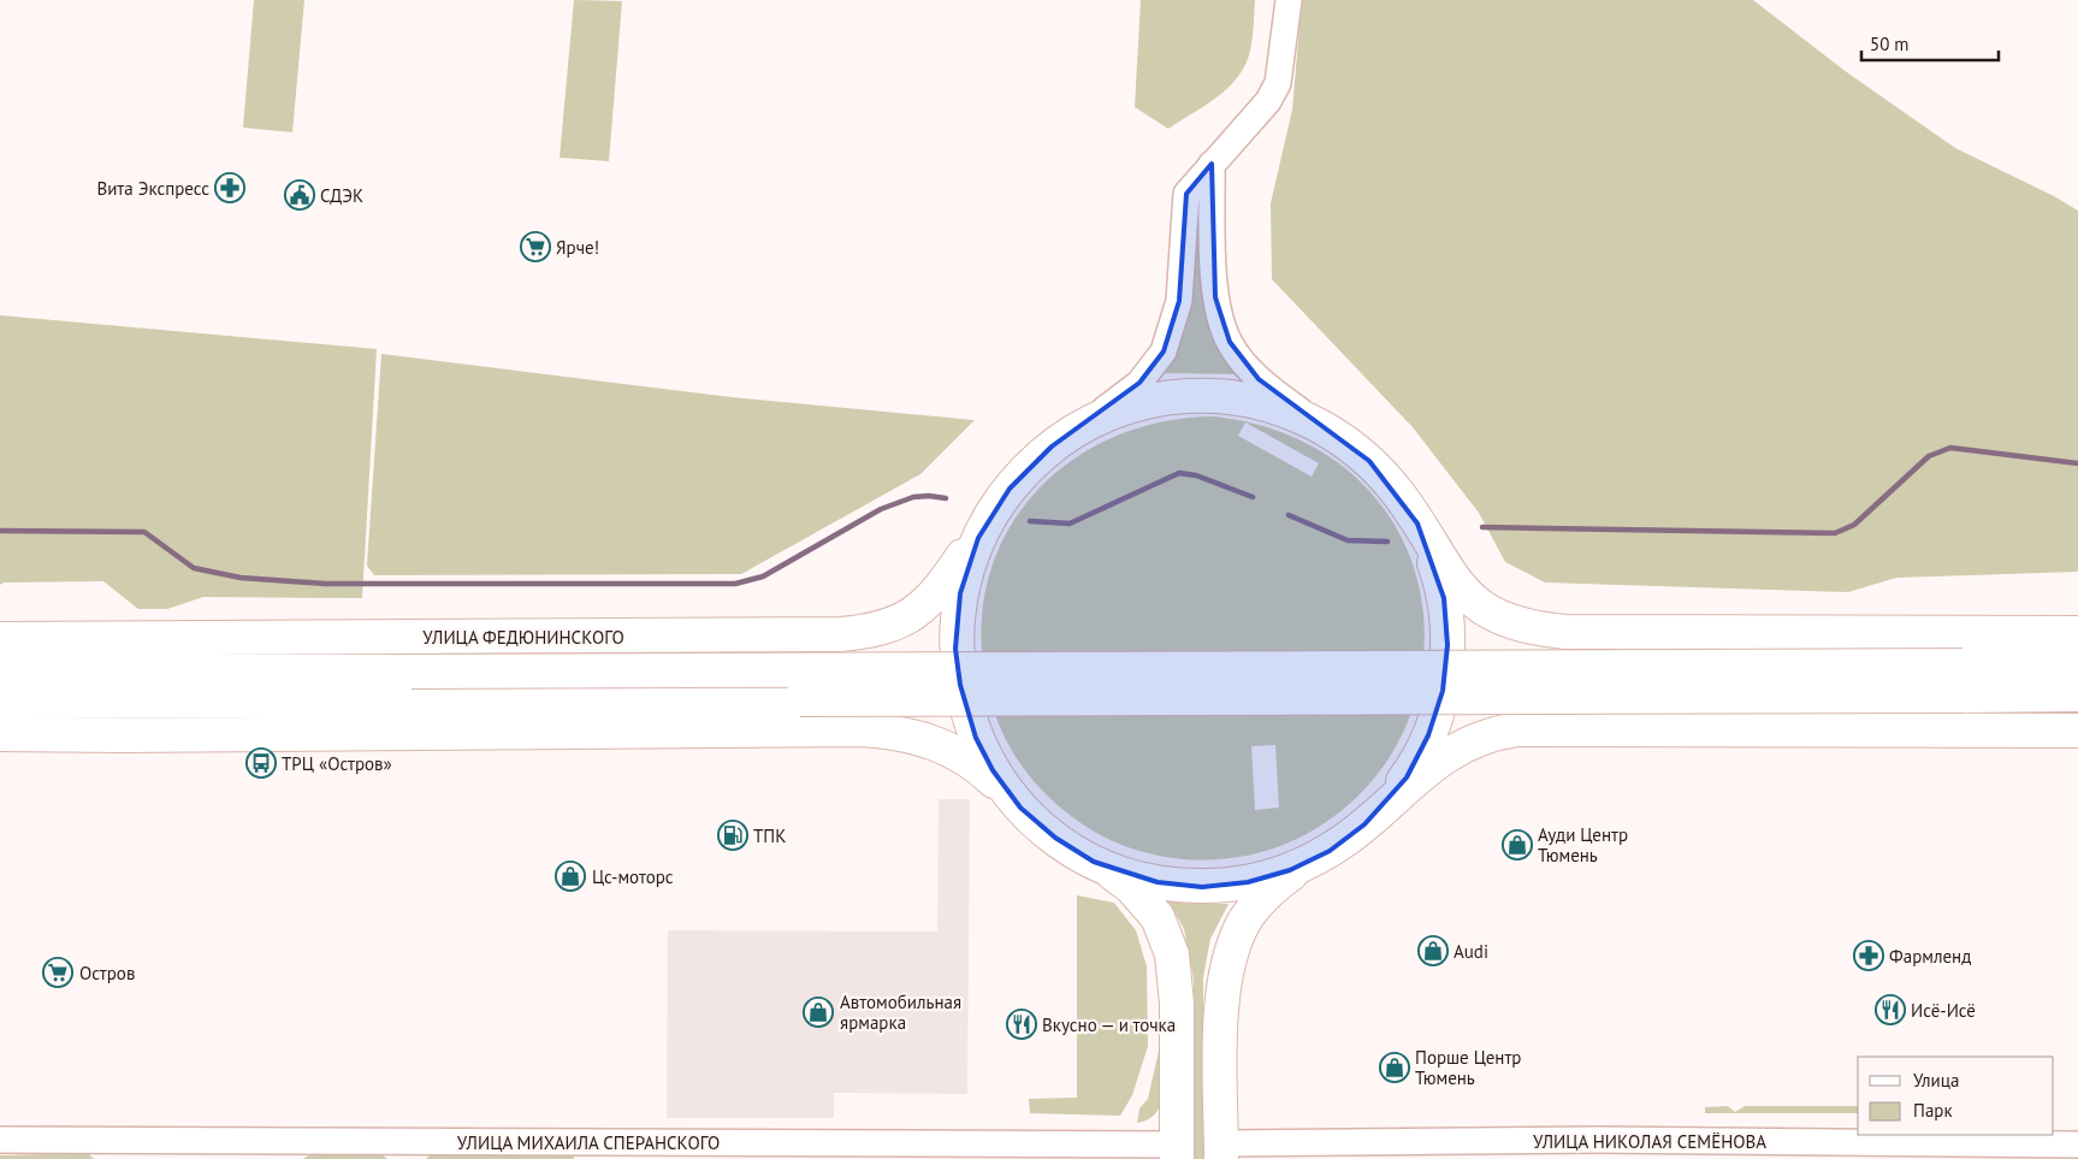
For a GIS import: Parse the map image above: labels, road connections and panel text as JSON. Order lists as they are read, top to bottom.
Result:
{
  "streets": {
    "main road": ["УЛИЦА ФЕДЮНИНСКОГО"],
    "street": ["УЛИЦА НИКОЛАЯ СЕМЁНОВА", "УЛИЦА МИХАИЛА СПЕРАНСКОГО"]
  },
  "places": {
    "pharmacy": ["Вита Экспресс", "Фармленд"],
    "public building": ["СДЭК"],
    "supermarket": ["Ярче!", "Остров"],
    "bus stop": ["ТРЦ «Остров»"],
    "fuel station": ["ТПК"],
    "shop": [
      "Ауди Центр Тюмень",
      "Цс-моторс",
      "Audi",
      "Автомобильная ярмарка",
      "Порше Центр Тюмень"
    ],
    "restaurant": ["Исё-Исё", "Вкусно — и точка"]
  },
  "legend": ["Улица", "Парк"],
  "scale_bar": "50 m"
}
